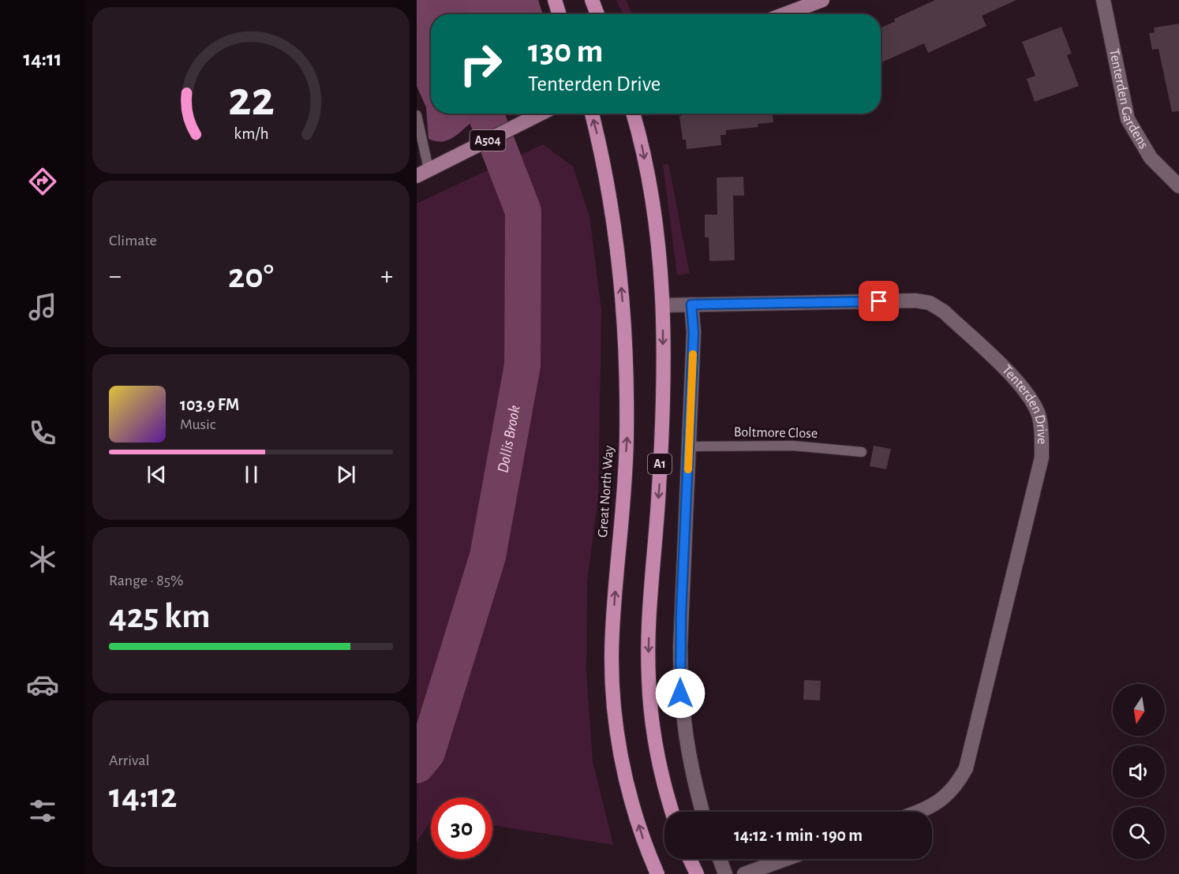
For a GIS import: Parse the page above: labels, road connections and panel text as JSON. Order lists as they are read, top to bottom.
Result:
{
  "streets": {
    "highway": ["A1", "Great North Way"],
    "main road": ["A504"],
    "street": ["Tenterden Gardens", "Tenterden Drive"],
    "lane": ["Boltmore Close"]
  },
  "crossings": [
    ["Tenterden Drive", "A1"]
  ],
  "water": ["Dollis Brook"],
  "north": "bottom",
  "page": {
    "tabs": "14:11",
    "turn": ["130 m", "Tenterden Drive"],
    "tile": [
      "Climate",
      ["Range · 85%", "425 km"],
      ["Arrival", "14:12"]
    ],
    "heat": ["−", "20°", "+"],
    "song": ["103.9 FM", "Music"],
    "limit": "30",
    "trip": "14:12 · 1 min · 190 m",
    "gauge": ["22", "km/h"]
  }
}
